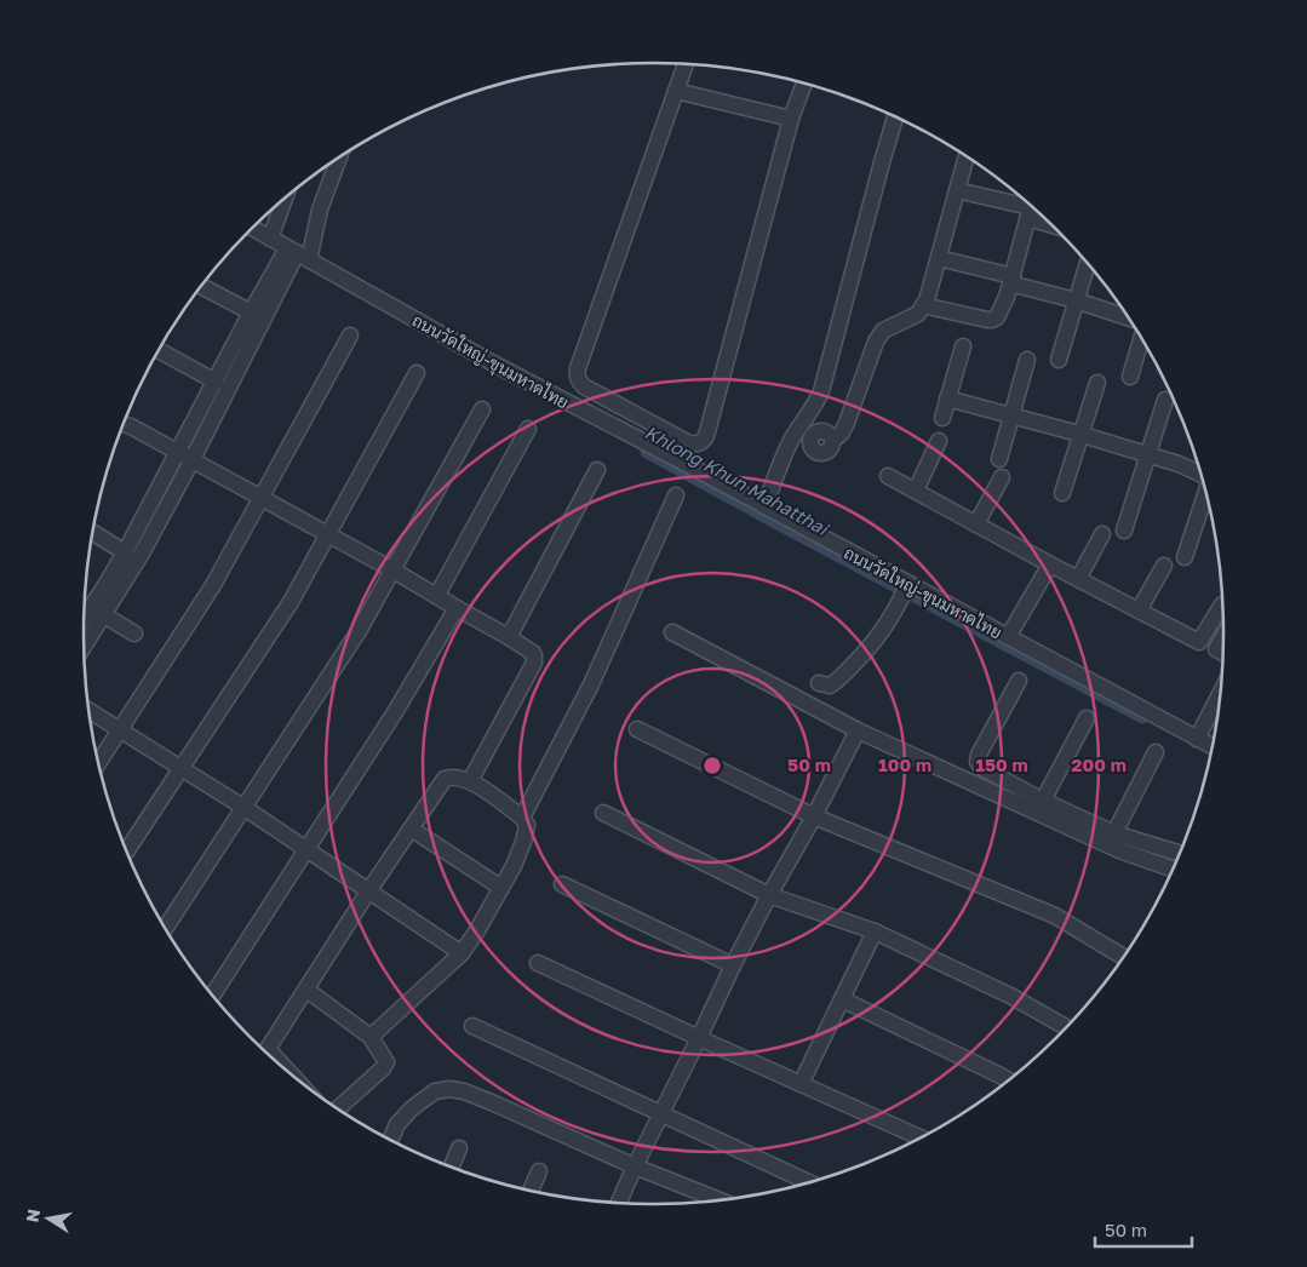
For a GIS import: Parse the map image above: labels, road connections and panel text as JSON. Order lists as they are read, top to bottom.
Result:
{
  "streets": {
    "street": ["ถนนวัดใหญ่-ขุนมหาดไทย"]
  },
  "water": ["Khlong Khun Mahatthai"],
  "scale_bar": "50 m",
  "north": "left",
  "rings": [
    "50 m",
    "100 m",
    "150 m",
    "200 m"
  ]
}
